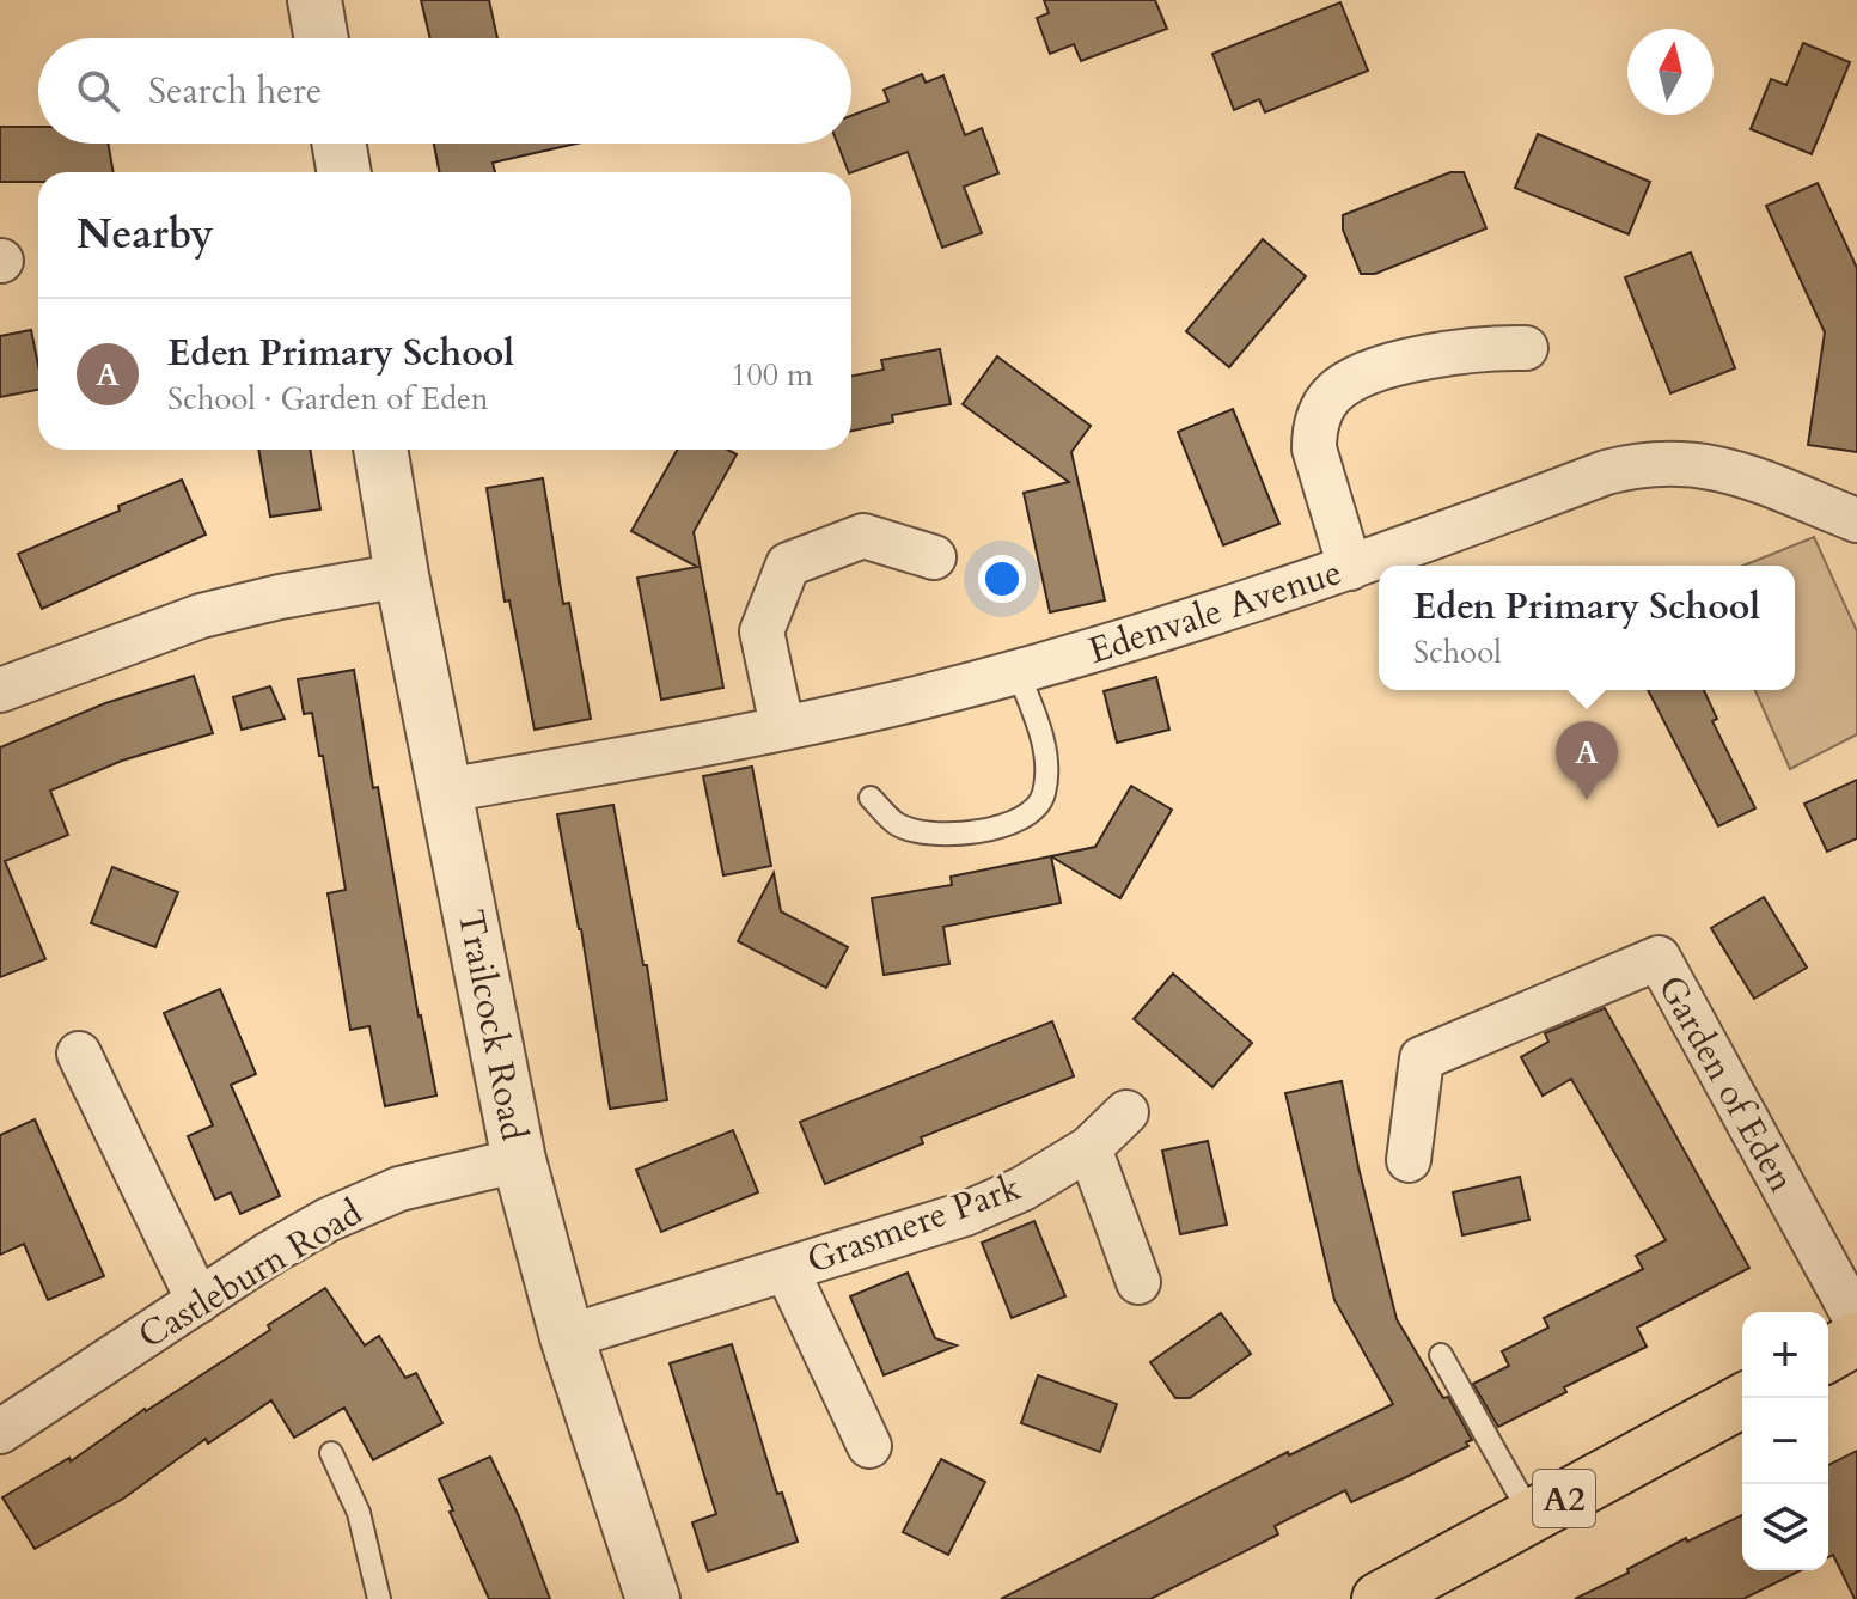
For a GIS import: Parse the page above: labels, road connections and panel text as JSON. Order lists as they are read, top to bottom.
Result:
{
  "streets": {
    "main road": ["A2"],
    "street": [
      "Edenvale Avenue",
      "Trailcock Road",
      "Garden of Eden",
      "Grasmere Park",
      "Castleburn Road"
    ]
  },
  "crossings": [
    ["Edenvale Avenue", "Trailcock Road"],
    ["Trailcock Road", "Grasmere Park"],
    ["Trailcock Road", "Castleburn Road"]
  ],
  "north": "top",
  "page": {
    "search": "Search here",
    "heading": "Nearby",
    "list": [
      {
        "mark": "A",
        "name": "Eden Primary School",
        "note": "School · Garden of Eden",
        "value": "100 m"
      }
    ],
    "popup": ["Eden Primary School", "School"],
    "pins": "A",
    "map_buttons": ["+", "−"]
  }
}
